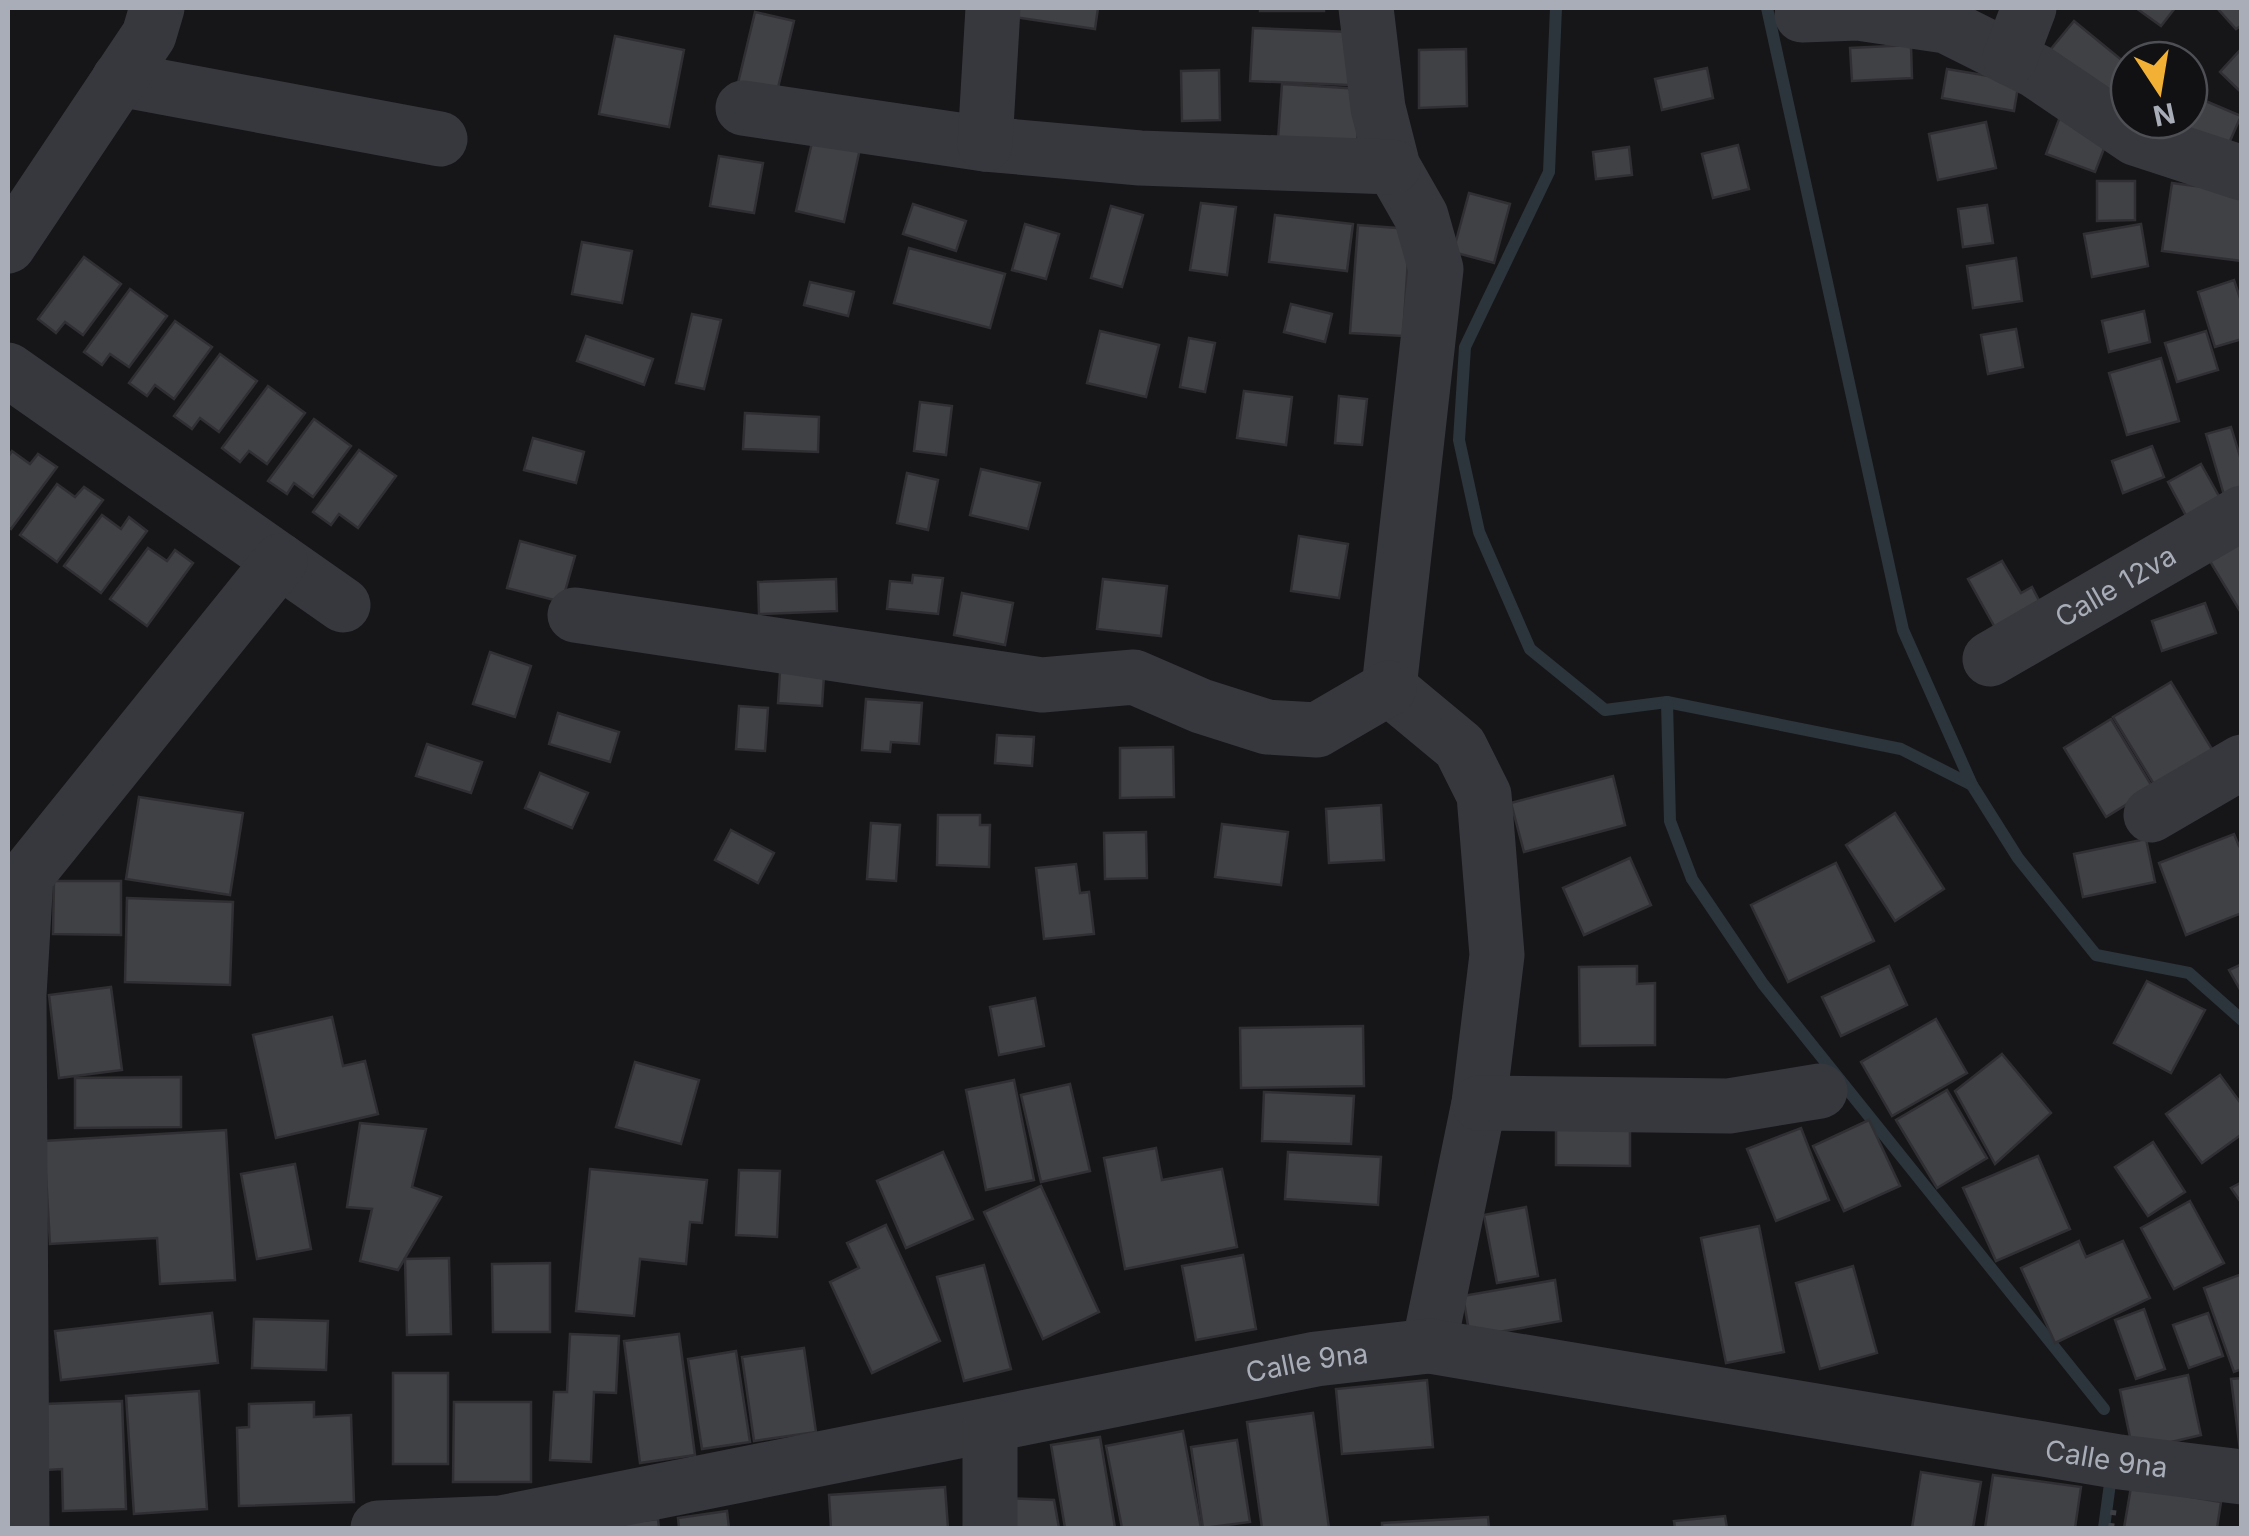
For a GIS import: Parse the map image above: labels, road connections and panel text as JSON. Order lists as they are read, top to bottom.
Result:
{
  "streets": {
    "street": ["Calle 12va", "Calle 9na"]
  },
  "north": "bottom"
}
